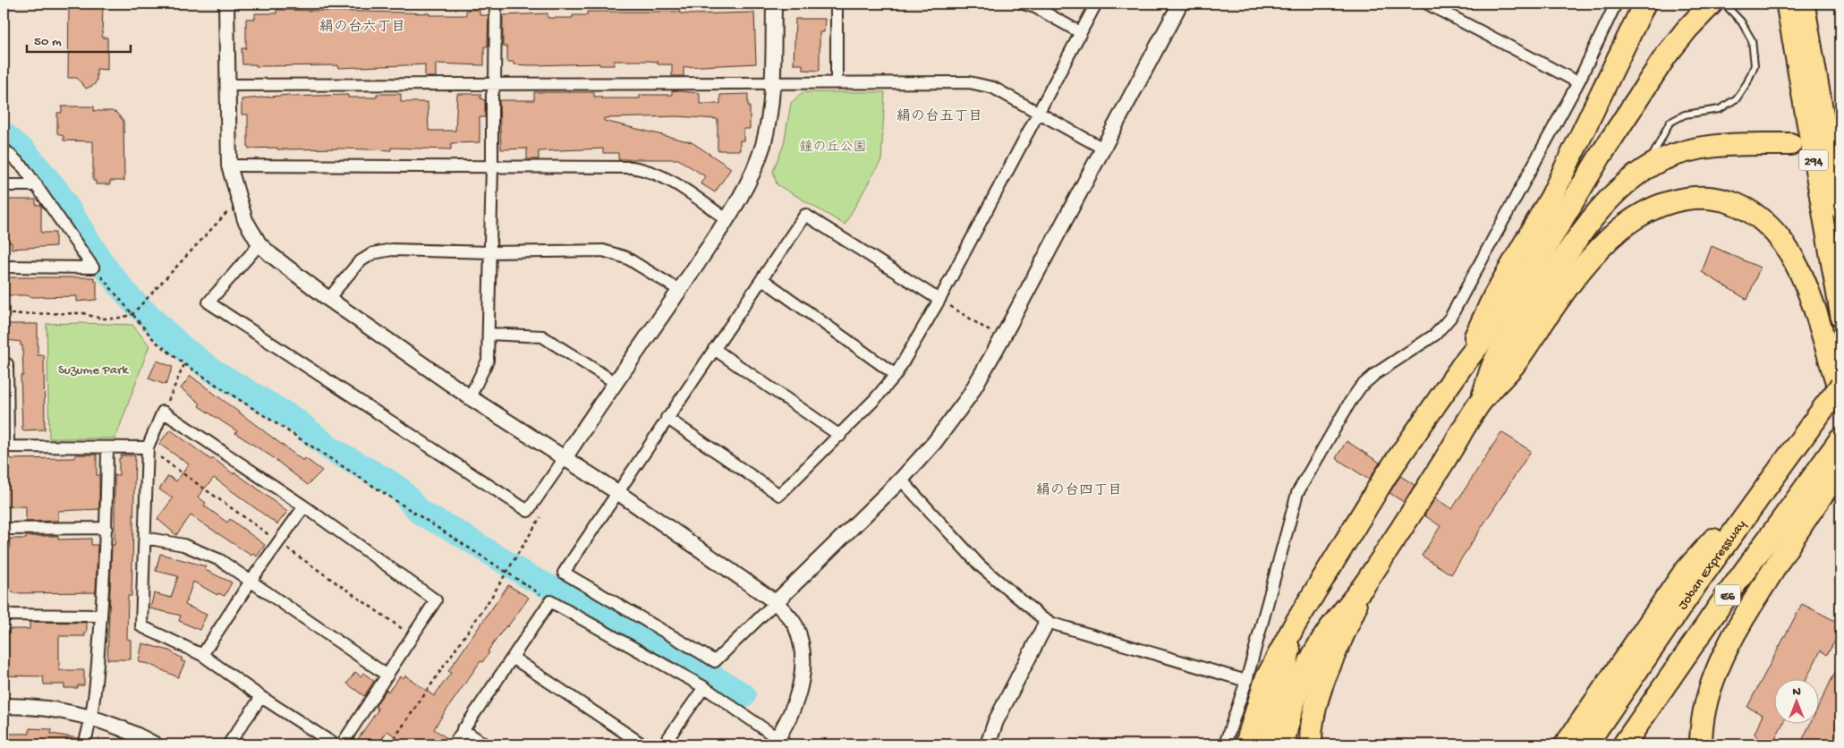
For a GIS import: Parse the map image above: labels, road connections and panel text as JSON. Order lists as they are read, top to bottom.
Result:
{
  "streets": {
    "highway": ["294", "Joban Expressway", "E6"]
  },
  "districts": ["絹の台六丁目", "絹の台五丁目", "絹の台四丁目"],
  "parks": ["鐘の丘公園", "Suzume Park"],
  "scale_bar": "50 m",
  "north": "top"
}
